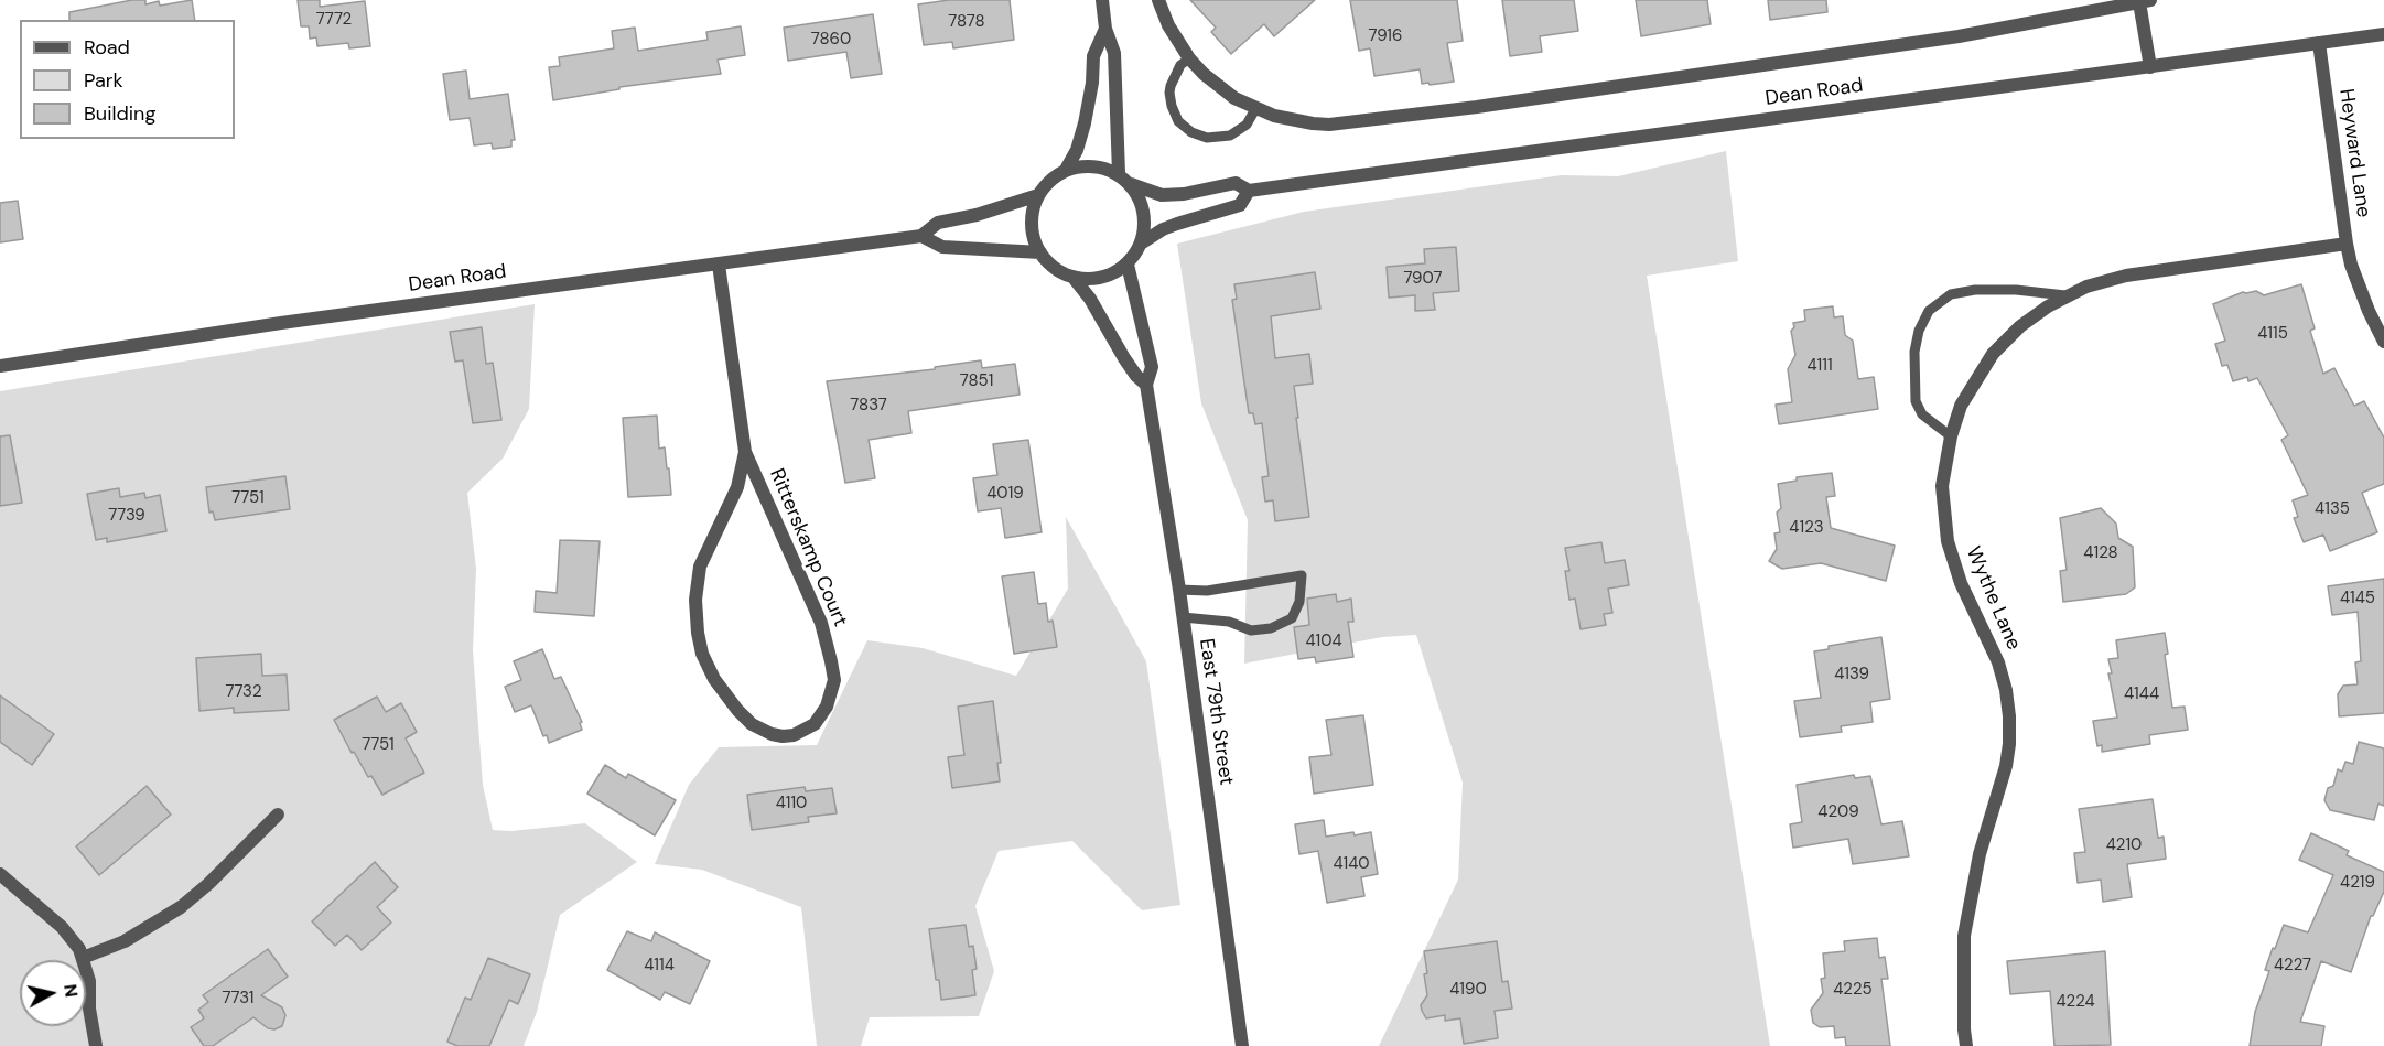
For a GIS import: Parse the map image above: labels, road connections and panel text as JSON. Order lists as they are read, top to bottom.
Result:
{
  "streets": {
    "street": [
      "Dean Road",
      "Heyward Lane",
      "Ritterskamp Court",
      "Wythe Lane",
      "East 79th Street"
    ]
  },
  "crossings": [
    ["Dean Road", "Heyward Lane"],
    ["Dean Road", "Ritterskamp Court"],
    ["Dean Road", "East 79th Street"],
    ["Heyward Lane", "Wythe Lane"]
  ],
  "house_numbers": [
    "7772",
    "7878",
    "7916",
    "7860",
    "7907",
    "4115",
    "4111",
    "7851",
    "7837",
    "4019",
    "7751",
    "4135",
    "7739",
    "4123",
    "4128",
    "4145",
    "4104",
    "4139",
    "7732",
    "4144",
    "7751",
    "4110",
    "4209",
    "4210",
    "4140",
    "4219",
    "4114",
    "4227",
    "4190",
    "4225",
    "7731",
    "4224"
  ],
  "legend": ["Road", "Park", "Building"],
  "north": "right"
}
